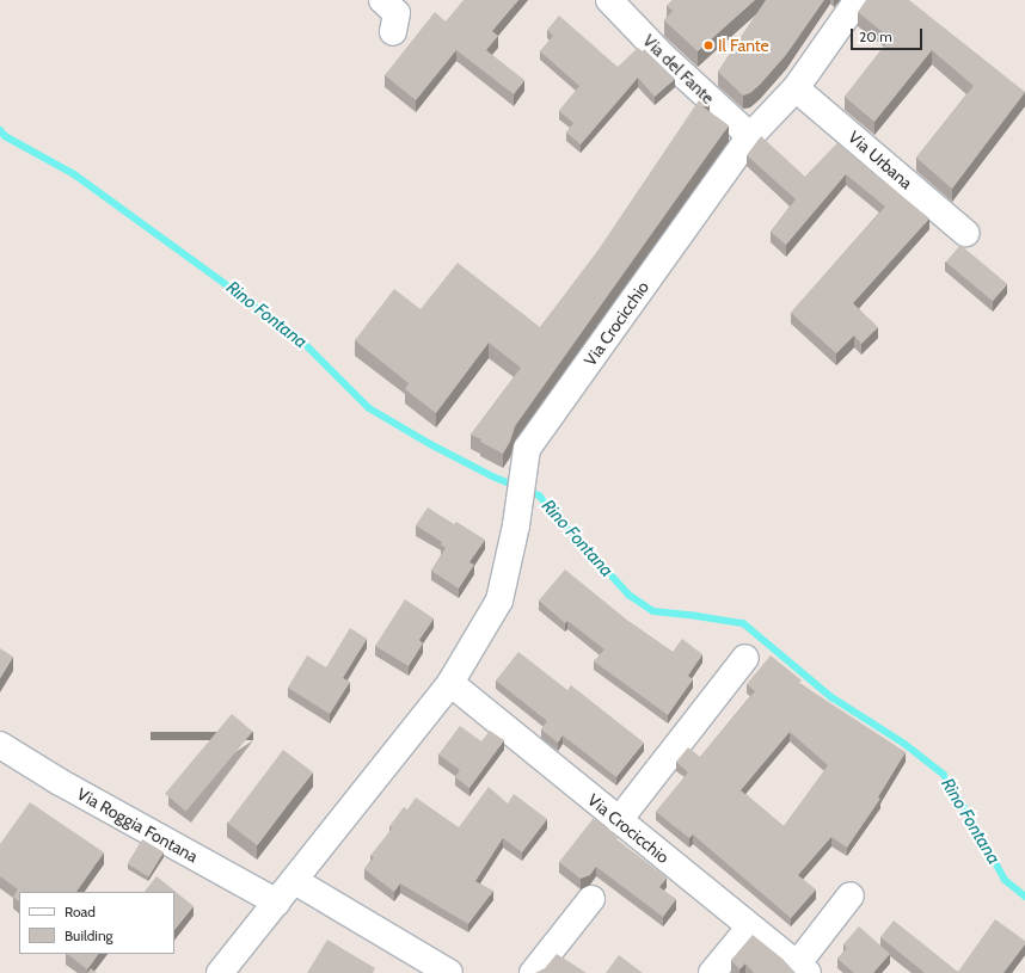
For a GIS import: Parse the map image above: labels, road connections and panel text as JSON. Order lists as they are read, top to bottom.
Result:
{
  "streets": {
    "street": [
      "Via del Fante",
      "Via Urbana",
      "Via Crocicchio",
      "Via Roggia Fontana"
    ]
  },
  "crossings": [
    ["Via del Fante", "Via Crocicchio"],
    ["Via Urbana", "Via Crocicchio"],
    ["Via Crocicchio", "Via Roggia Fontana"]
  ],
  "water": ["Rino Fontana"],
  "places": ["Il Fante"],
  "legend": ["Road", "Building"],
  "scale_bar": "20 m"
}
